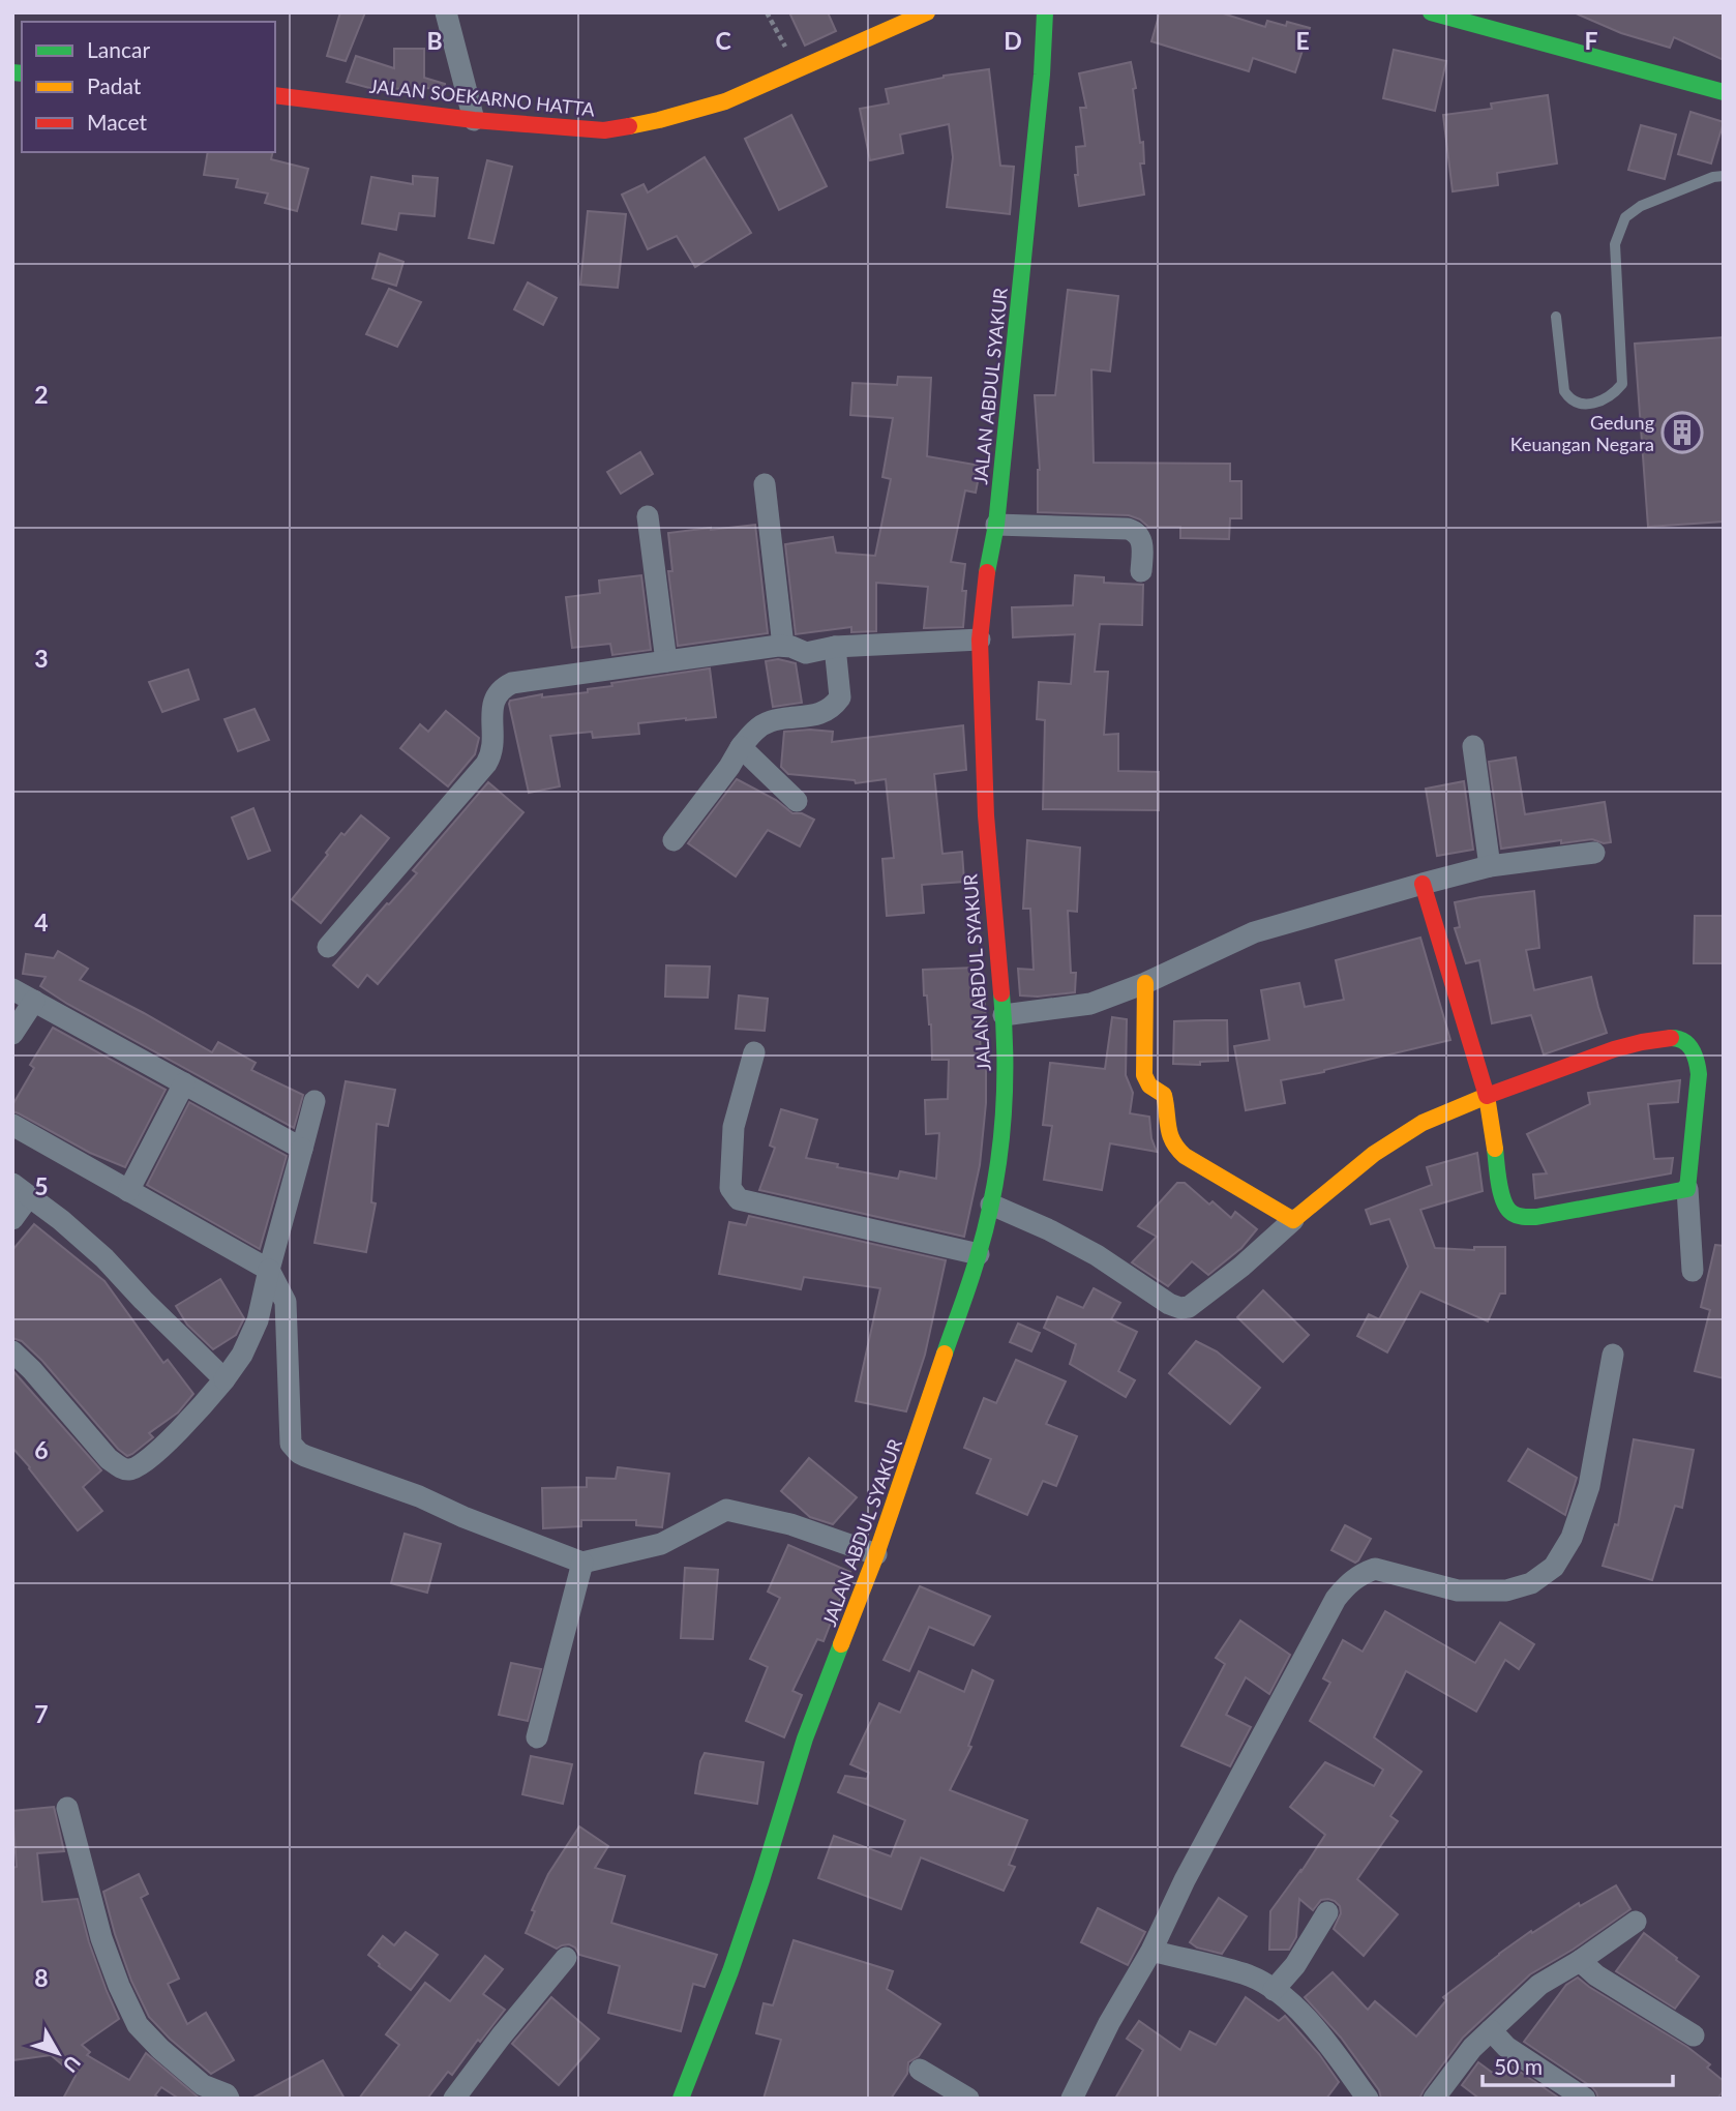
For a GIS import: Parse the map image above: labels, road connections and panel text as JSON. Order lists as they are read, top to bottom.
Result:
{
  "streets": {
    "street": ["JALAN SOEKARNO HATTA", "JALAN ABDUL SYAKUR"]
  },
  "places": {
    "building": ["Gedung Keuangan Negara"]
  },
  "legend": ["Lancar", "Padat", "Macet"],
  "scale_bar": "50 m",
  "north": "bottom right",
  "grid": {
    "columns": [
      "B",
      "C",
      "D",
      "E",
      "F"
    ],
    "rows": [
      "2",
      "3",
      "4",
      "5",
      "6",
      "7",
      "8"
    ]
  }
}
